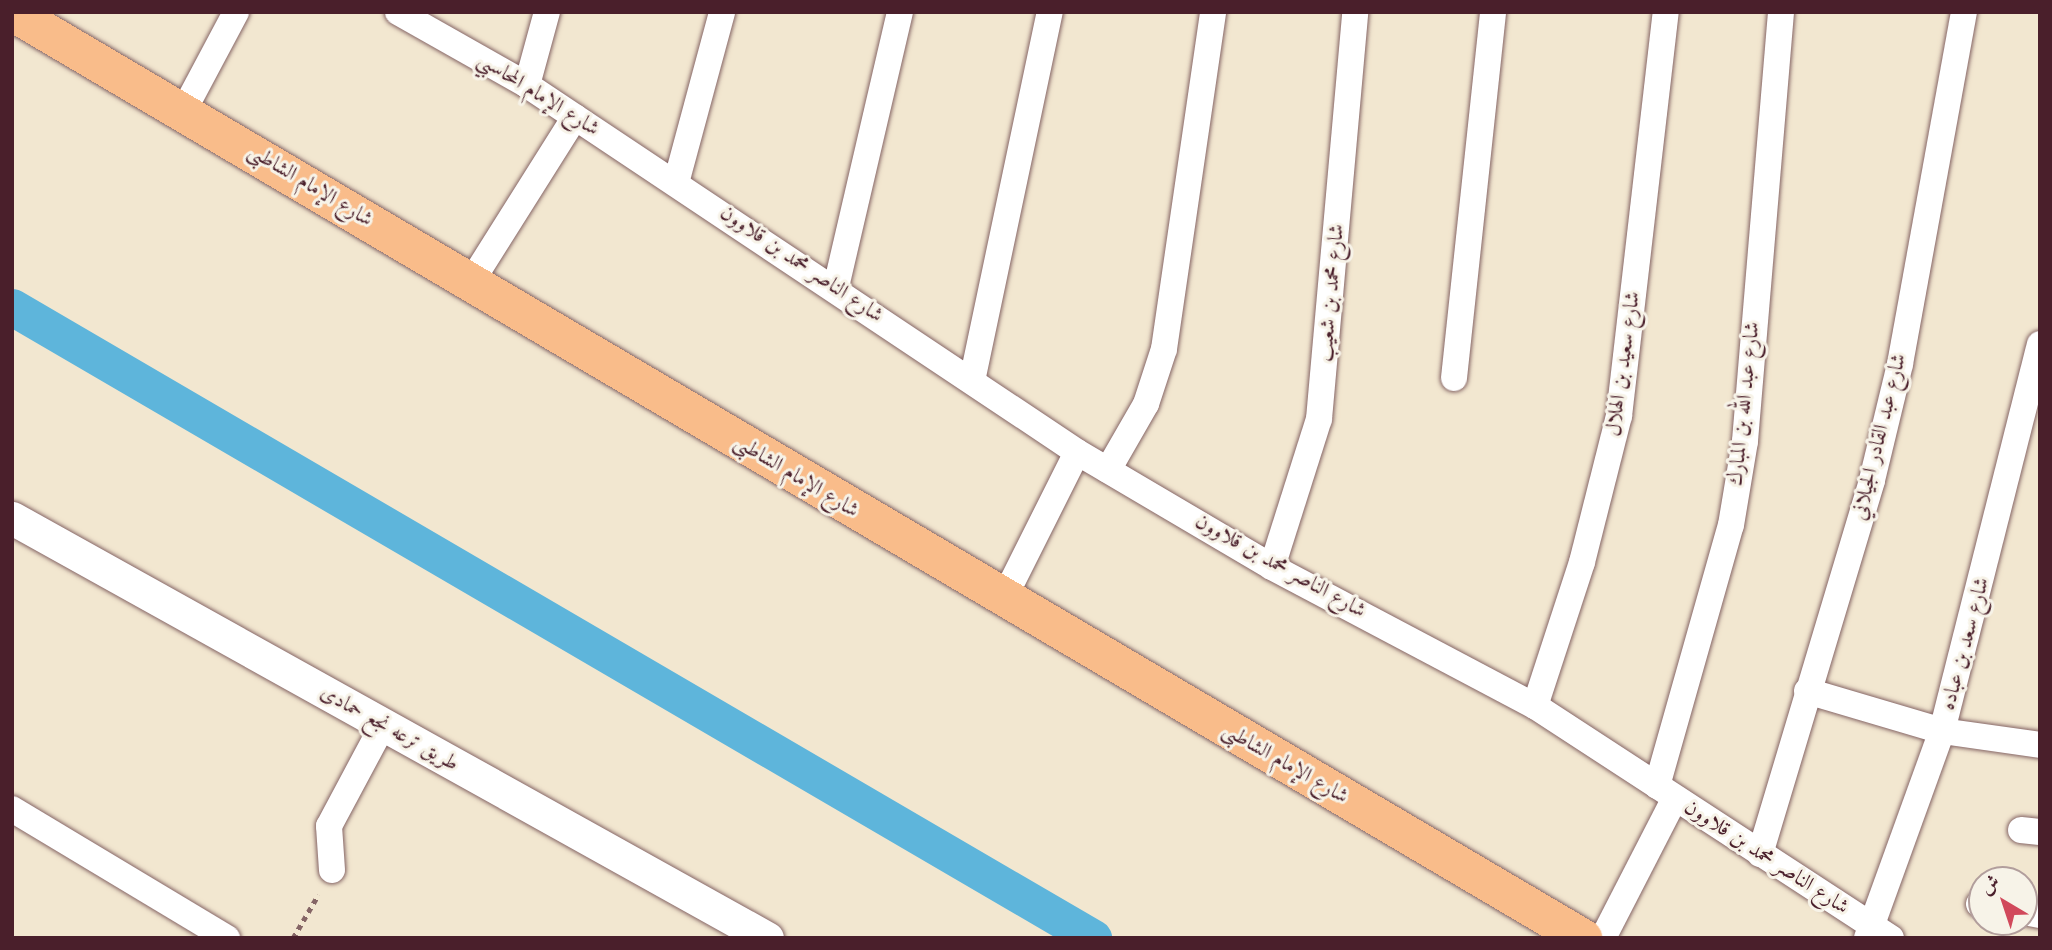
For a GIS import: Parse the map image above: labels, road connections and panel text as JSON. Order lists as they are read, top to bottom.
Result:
{
  "streets": {
    "main road": ["شارع الإمام الشاطبى"],
    "street": [
      "شارع الإمام المحاسبي",
      "شارع الناصر محمد بن قلاوون",
      "شارع محمد بن شعيب",
      "شارع سعيد بن الهلال",
      "شارع عبد الله بن المبارك",
      "شارع عبد القادر الجيلاني",
      "شارع سعد بن عباده",
      "طريق ترعه نجع حمادى"
    ]
  },
  "crossings": [
    ["شارع الإمام المحاسبي", "شارع الناصر محمد بن قلاوون"],
    ["شارع الناصر محمد بن قلاوون", "شارع محمد بن شعيب"],
    ["شارع الناصر محمد بن قلاوون", "شارع سعيد بن الهلال"],
    ["شارع الناصر محمد بن قلاوون", "شارع عبد الله بن المبارك"],
    ["شارع الناصر محمد بن قلاوون", "شارع عبد القادر الجيلاني"],
    ["شارع الناصر محمد بن قلاوون", "شارع سعد بن عباده"]
  ],
  "north": "top left"
}
